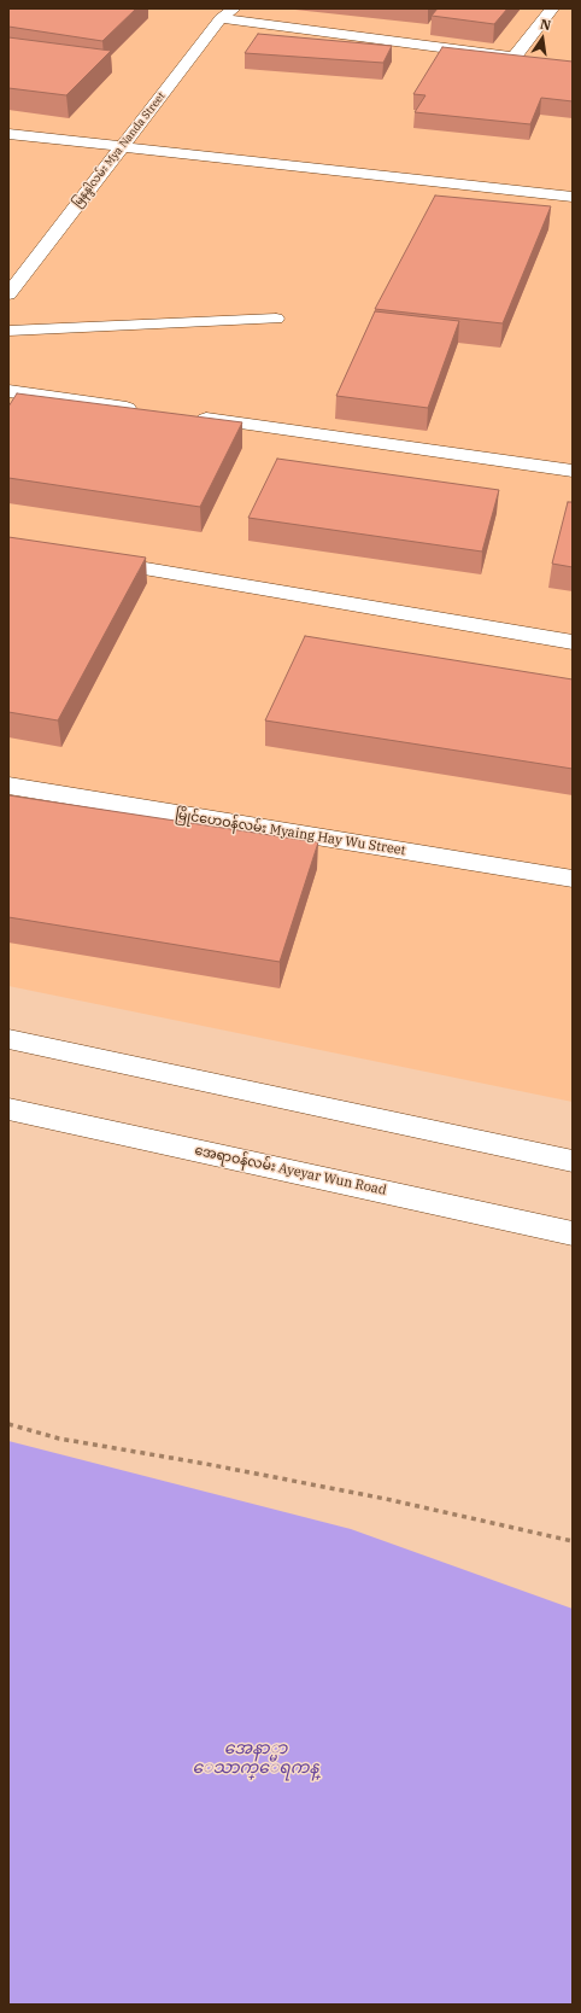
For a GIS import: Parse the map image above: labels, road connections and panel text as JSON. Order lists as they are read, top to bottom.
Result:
{
  "streets": {
    "street": ["မြနန္ဒါလမ်း Mya Nanda Street", "မြိုင်ဟေဝန်လမ်း Myaing Hay Wu Street", "အေရာဝန်လမ်း Ayeyar Wun Road"]
  },
  "water": ["အေနာ္မာ ေသာက္ေရကန္"],
  "north": "top"
}
